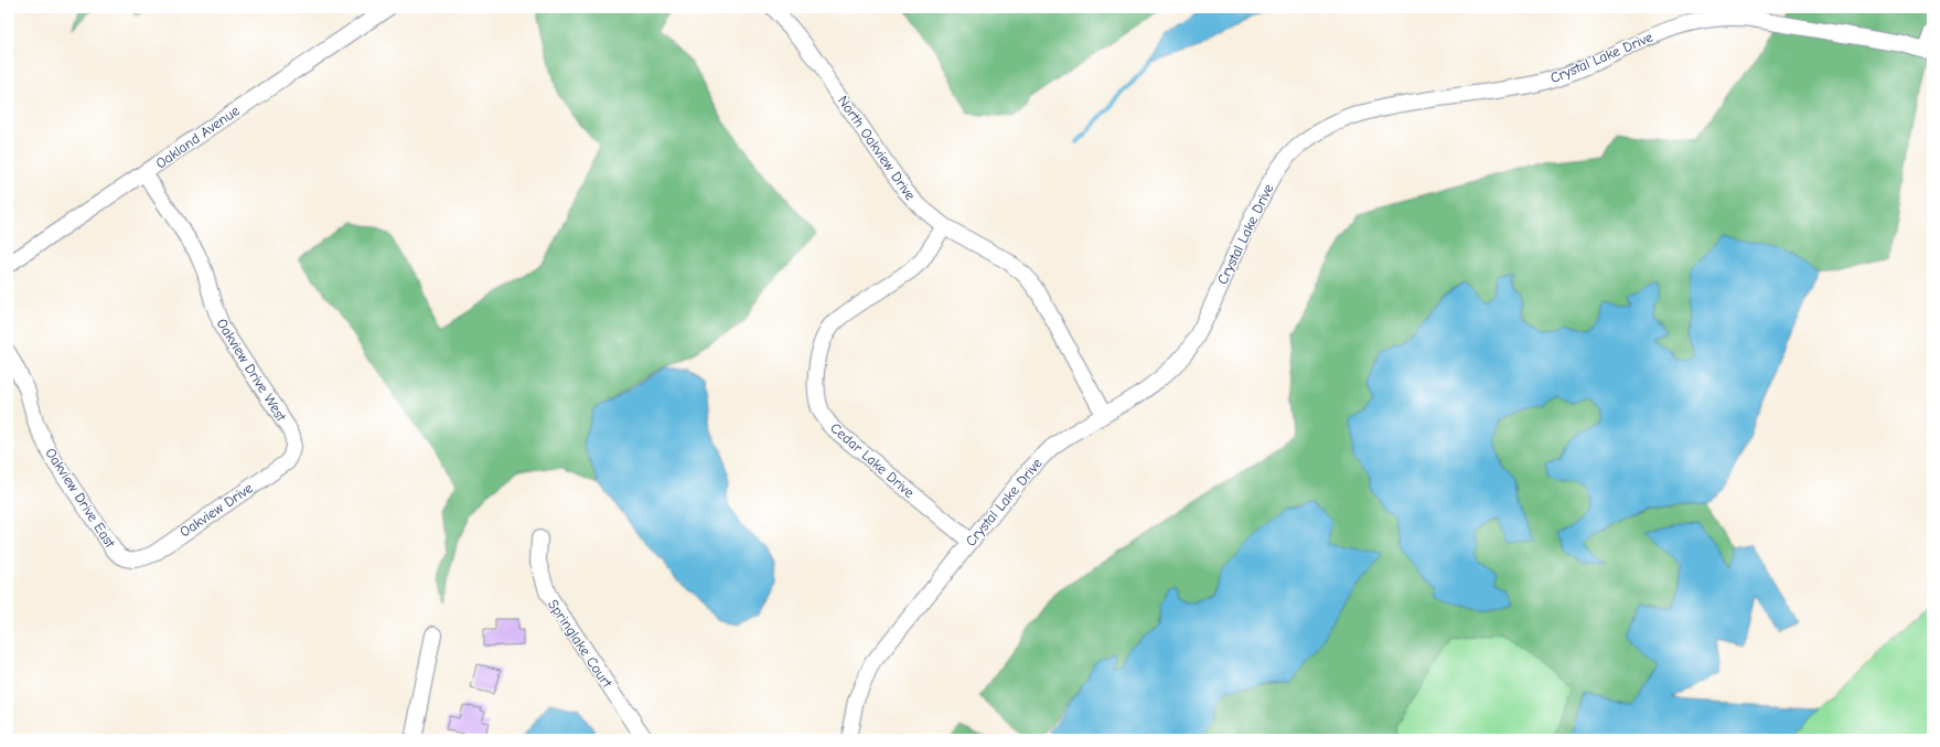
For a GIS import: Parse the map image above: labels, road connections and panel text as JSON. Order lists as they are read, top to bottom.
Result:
{
  "streets": {
    "street": [
      "Crystal Lake Drive",
      "Oakland Avenue",
      "North Oakview Drive",
      "Oakview Drive West",
      "Cedar Lake Drive",
      "Oakview Drive East",
      "Oakview Drive",
      "Springlake Court"
    ]
  },
  "crossings": [
    ["Crystal Lake Drive", "North Oakview Drive"],
    ["Crystal Lake Drive", "Cedar Lake Drive"],
    ["Oakland Avenue", "Oakview Drive West"],
    ["North Oakview Drive", "Cedar Lake Drive"],
    ["Oakview Drive West", "Oakview Drive"],
    ["Oakview Drive East", "Oakview Drive"]
  ]
}
